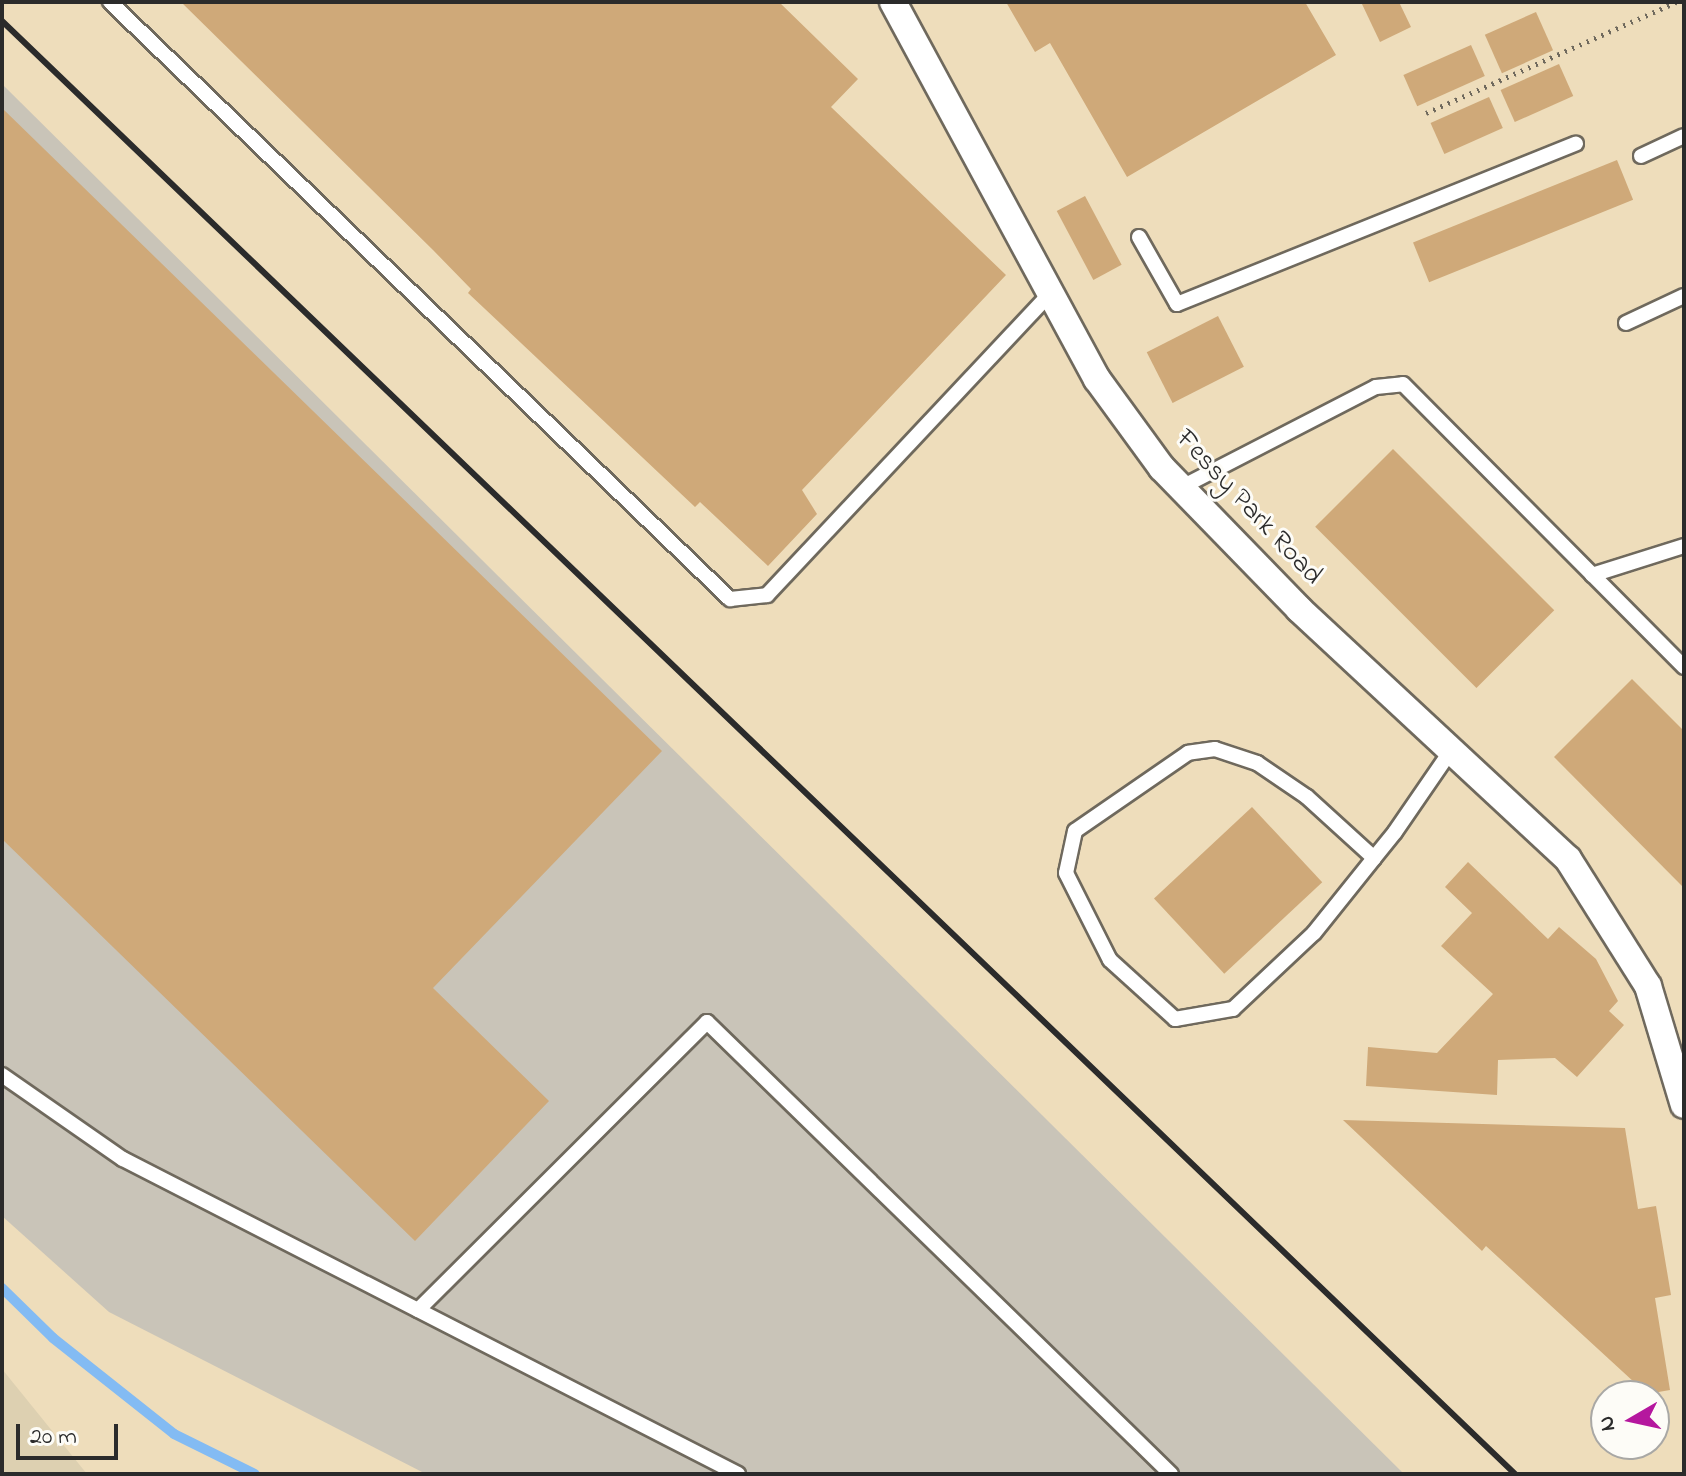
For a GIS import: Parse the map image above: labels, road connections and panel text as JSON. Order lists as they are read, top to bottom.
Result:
{
  "streets": {
    "street": ["Fessy Park Road"]
  },
  "scale_bar": "20 m",
  "north": "left"
}
